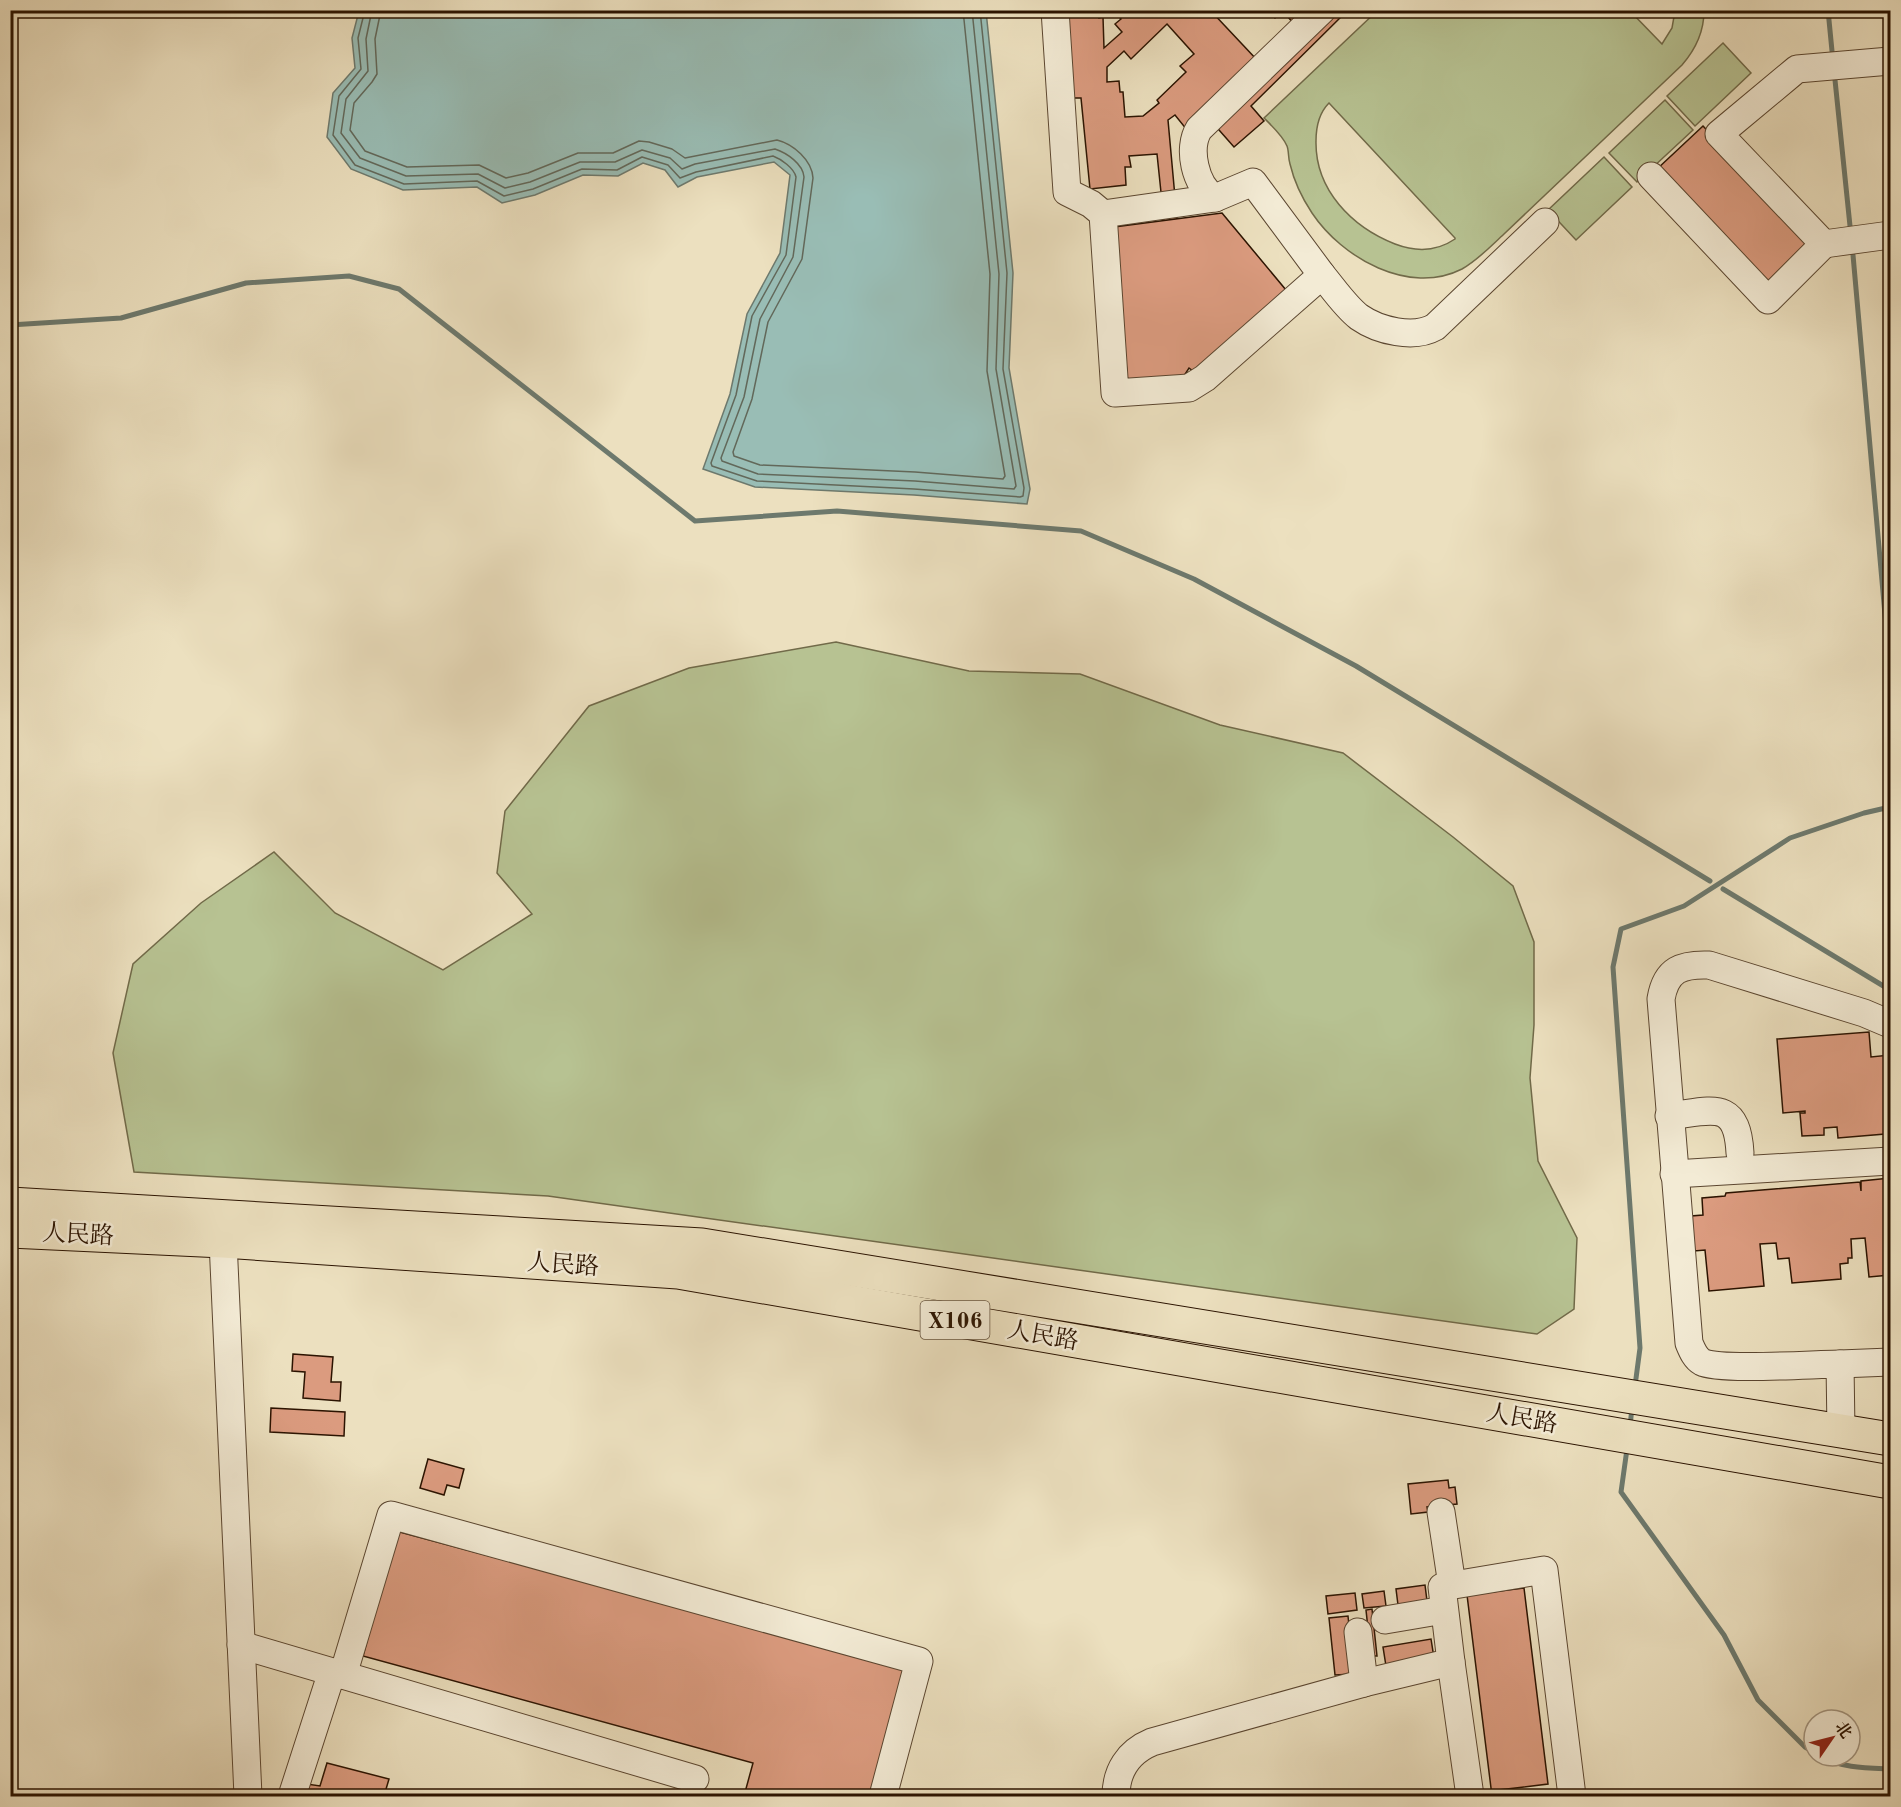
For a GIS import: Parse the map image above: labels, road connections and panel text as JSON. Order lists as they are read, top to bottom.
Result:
{
  "streets": {
    "main road": ["人民路", "X106"]
  },
  "north": "top right"
}
